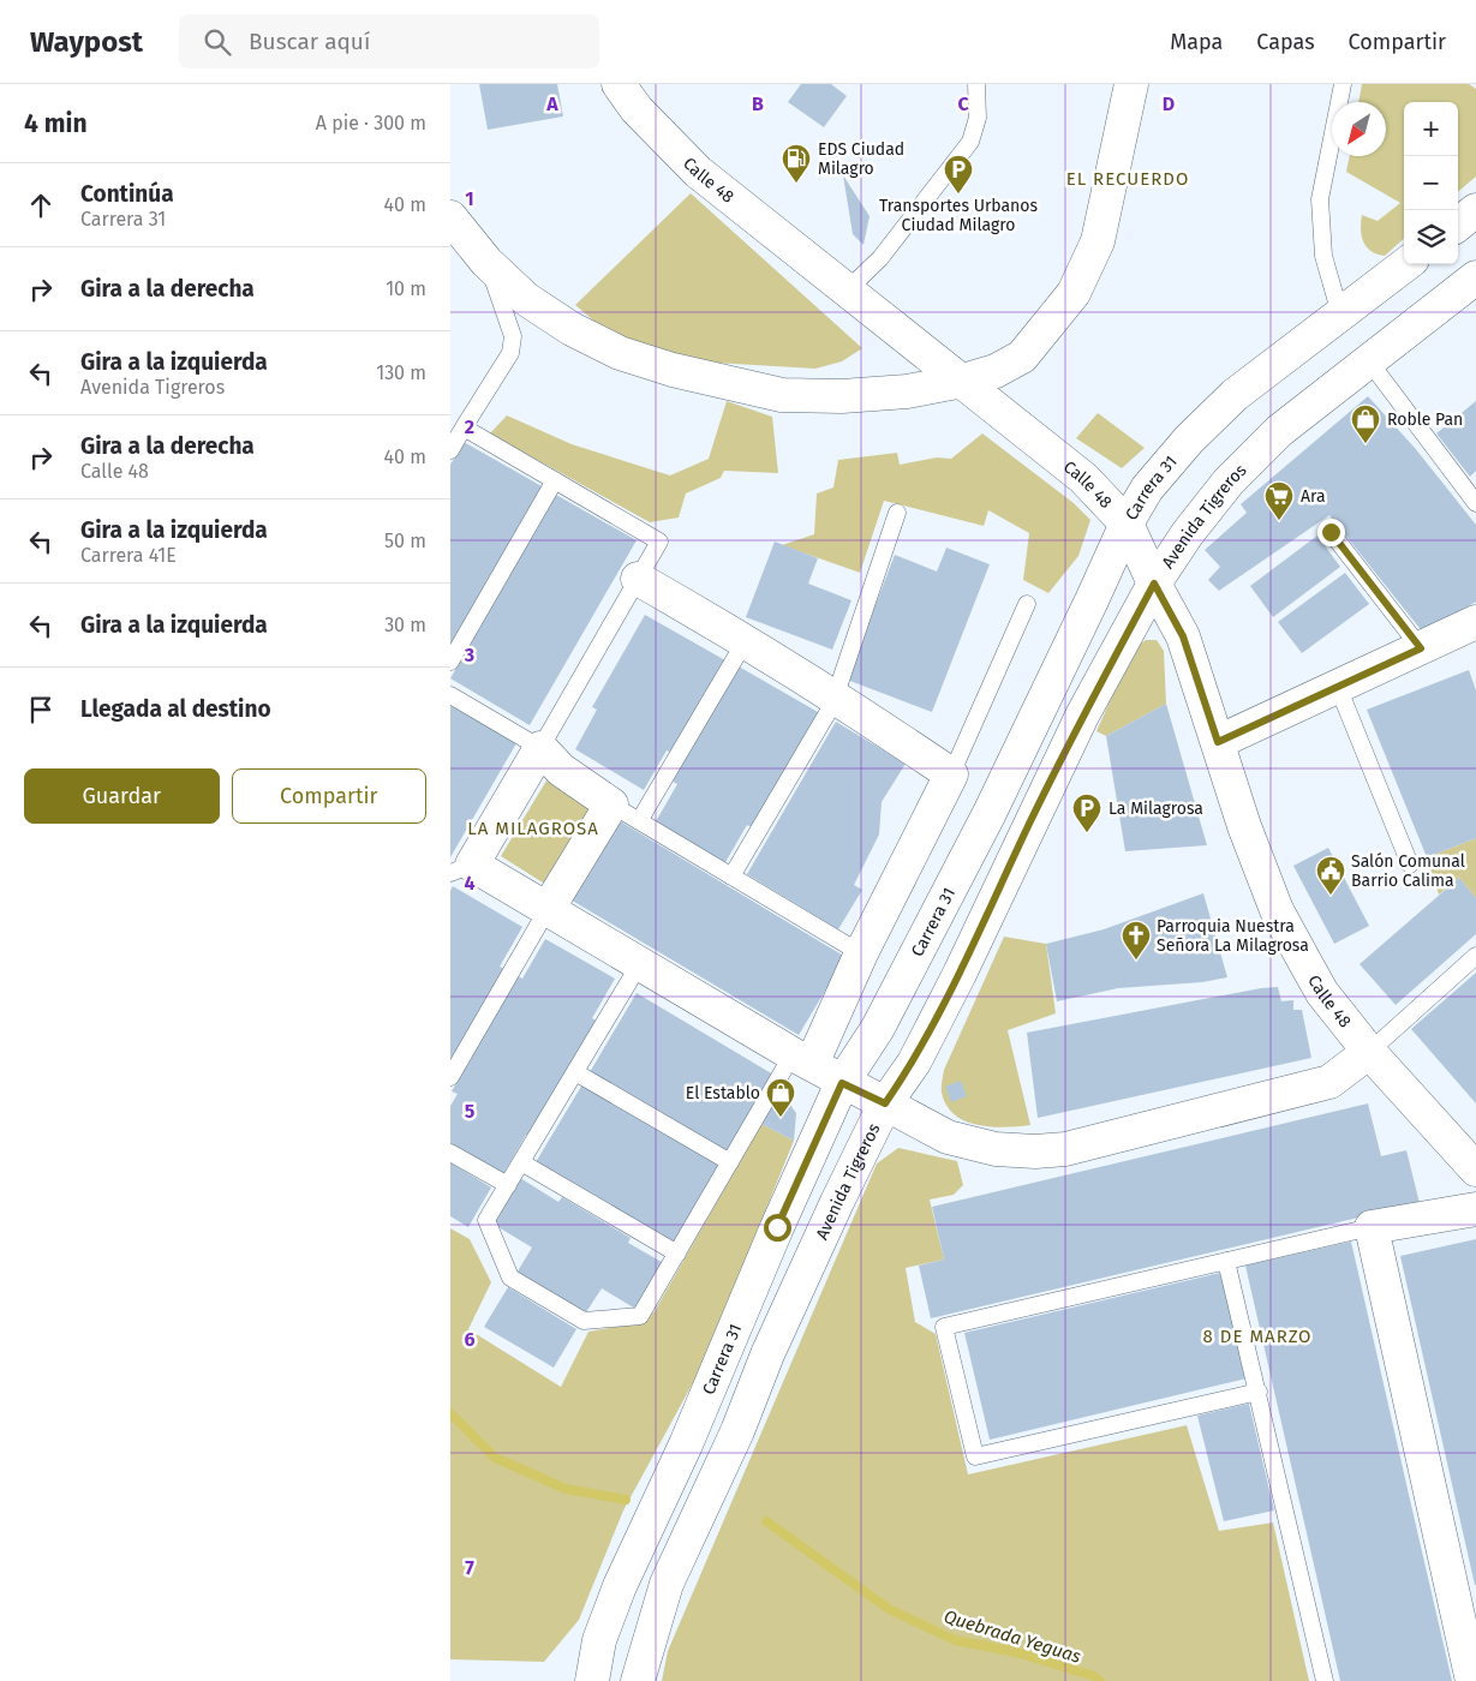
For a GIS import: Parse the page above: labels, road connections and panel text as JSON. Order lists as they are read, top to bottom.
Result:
{
  "streets": {
    "street": ["Calle 48", "Carrera 31", "Avenida Tigreros"]
  },
  "crossings": [
    ["Calle 48", "Carrera 31"],
    ["Calle 48", "Avenida Tigreros"]
  ],
  "districts": ["EL RECUERDO", "LA MILAGROSA", "8 DE MARZO"],
  "water": ["Quebrada Yeguas"],
  "places": {
    "fuel station": ["EDS Ciudad Milagro"],
    "parking": ["Transportes Urbanos Ciudad Milagro", "La Milagrosa"],
    "shop": ["Roble Pan", "El Establo"],
    "supermarket": ["Ara"],
    "public building": ["Salón Comunal Barrio Calima"],
    "church": ["Parroquia Nuestra Señora La Milagrosa"]
  },
  "north": "bottom left",
  "page": {
    "header": "Waypost",
    "search": "Buscar aquí",
    "nav": ["Mapa", "Capas", "Compartir"],
    "heading": ["4 min", "A pie · 300 m"],
    "map_buttons": ["+", "−"],
    "list": [
      ["Continúa", "Carrera 31", "40 m"],
      ["Gira a la derecha", "10 m"],
      ["Gira a la izquierda", "Avenida Tigreros", "130 m"],
      ["Gira a la derecha", "Calle 48", "40 m"],
      ["Gira a la izquierda", "Carrera 41E", "50 m"],
      ["Gira a la izquierda", "30 m"],
      "Llegada al destino"
    ],
    "buttons": ["Guardar", "Compartir"]
  },
  "grid": {
    "columns": [
      "A",
      "B",
      "C",
      "D"
    ],
    "rows": [
      "1",
      "2",
      "3",
      "4",
      "5",
      "6",
      "7"
    ]
  }
}
